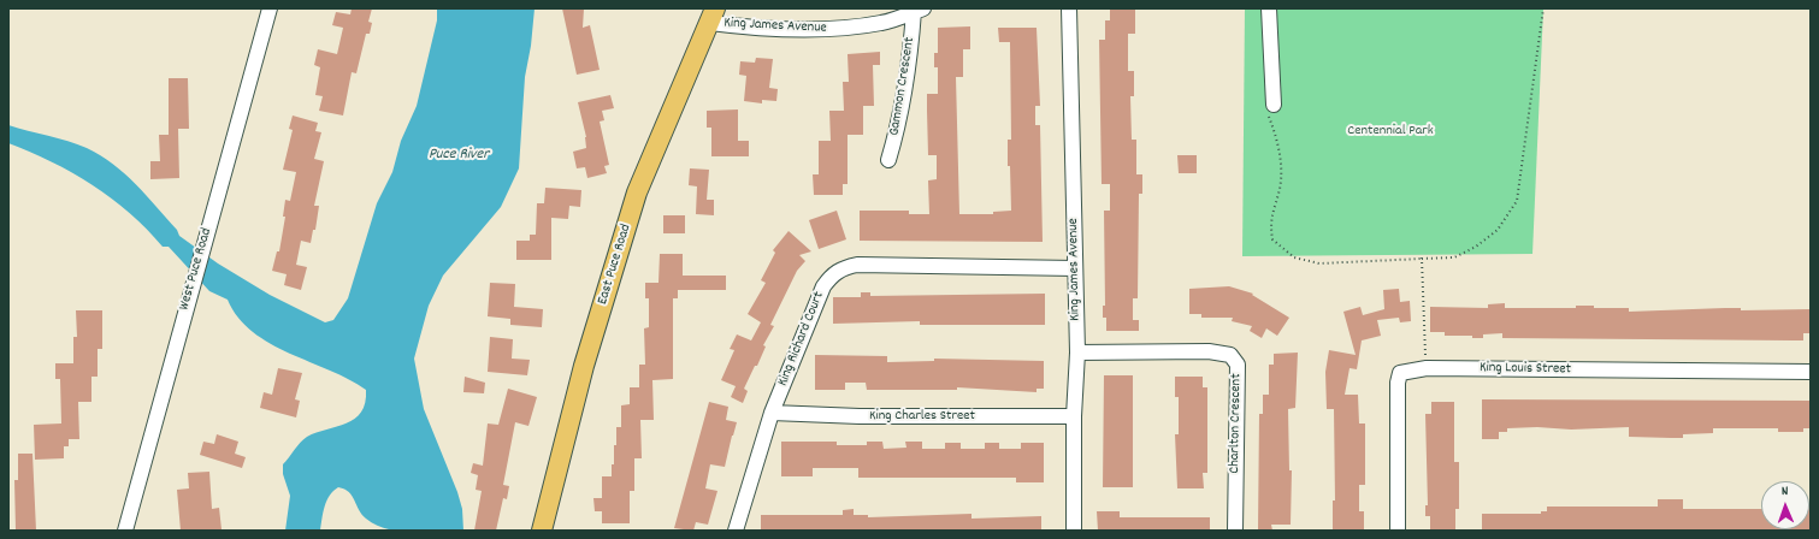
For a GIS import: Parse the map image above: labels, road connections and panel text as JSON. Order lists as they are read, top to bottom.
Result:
{
  "streets": {
    "main road": ["East Puce Road"],
    "street": [
      "King James Avenue",
      "Gammon Crescent",
      "West Puce Road",
      "King Richard Court",
      "King Louis Street",
      "King Charles Street",
      "Charlton Crescent"
    ]
  },
  "crossings": [
    ["King James Avenue", "Gammon Crescent"],
    ["King James Avenue", "East Puce Road"],
    ["King James Avenue", "King Richard Court"],
    ["King James Avenue", "King Charles Street"],
    ["King James Avenue", "Charlton Crescent"],
    ["King Richard Court", "King Charles Street"]
  ],
  "water": ["Puce River"],
  "parks": ["Centennial Park"],
  "north": "top"
}
